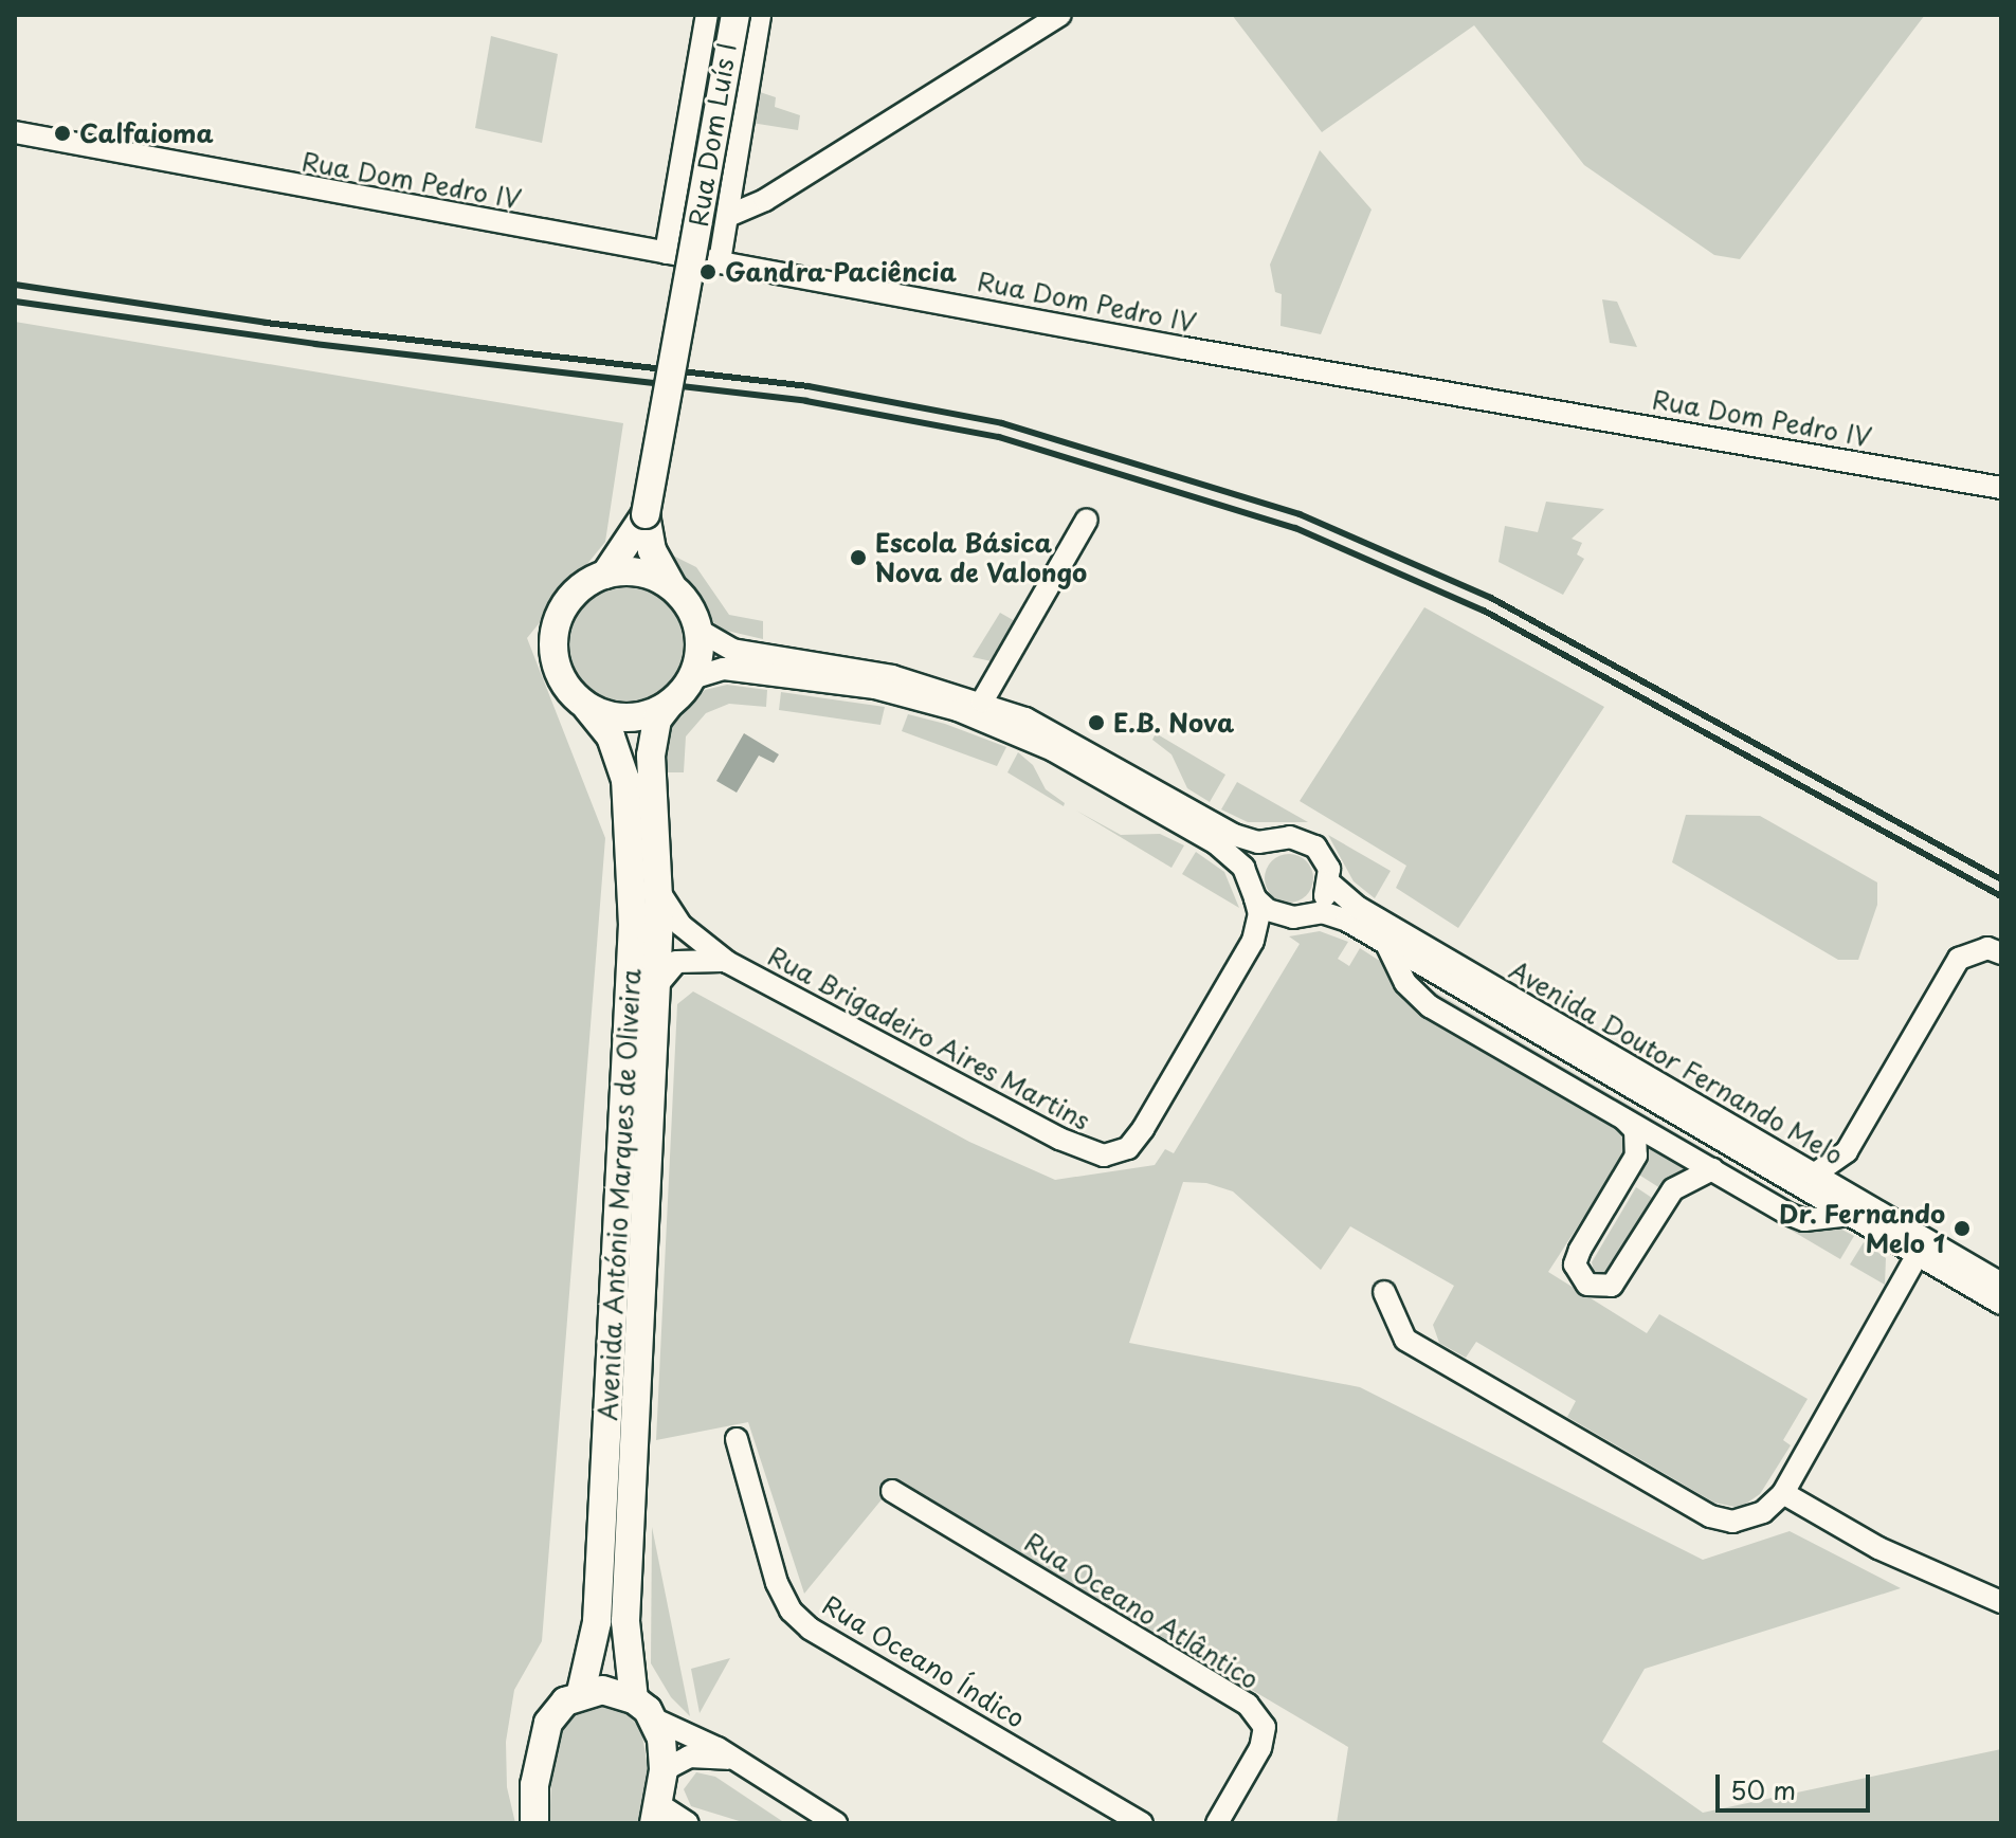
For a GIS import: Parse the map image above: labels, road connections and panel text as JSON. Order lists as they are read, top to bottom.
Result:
{
  "streets": {
    "main road": ["Avenida António Marques de Oliveira"],
    "street": [
      "Rua Dom Luís I",
      "Rua Dom Pedro IV",
      "Rua Brigadeiro Aires Martins",
      "Avenida Doutor Fernando Melo",
      "Rua Oceano Atlântico",
      "Rua Oceano Índico"
    ]
  },
  "crossings": [
    ["Rua Dom Luís I", "Rua Dom Pedro IV"],
    ["Rua Brigadeiro Aires Martins", "Avenida António Marques de Oliveira"],
    ["Avenida Doutor Fernando Melo", "Avenida António Marques de Oliveira"]
  ],
  "places": [
    "Calfaioma",
    "Gandra Paciência",
    "Escola Básica Nova de Valongo",
    "E.B. Nova",
    "Dr. Fernando Melo 1"
  ],
  "scale_bar": "50 m"
}
